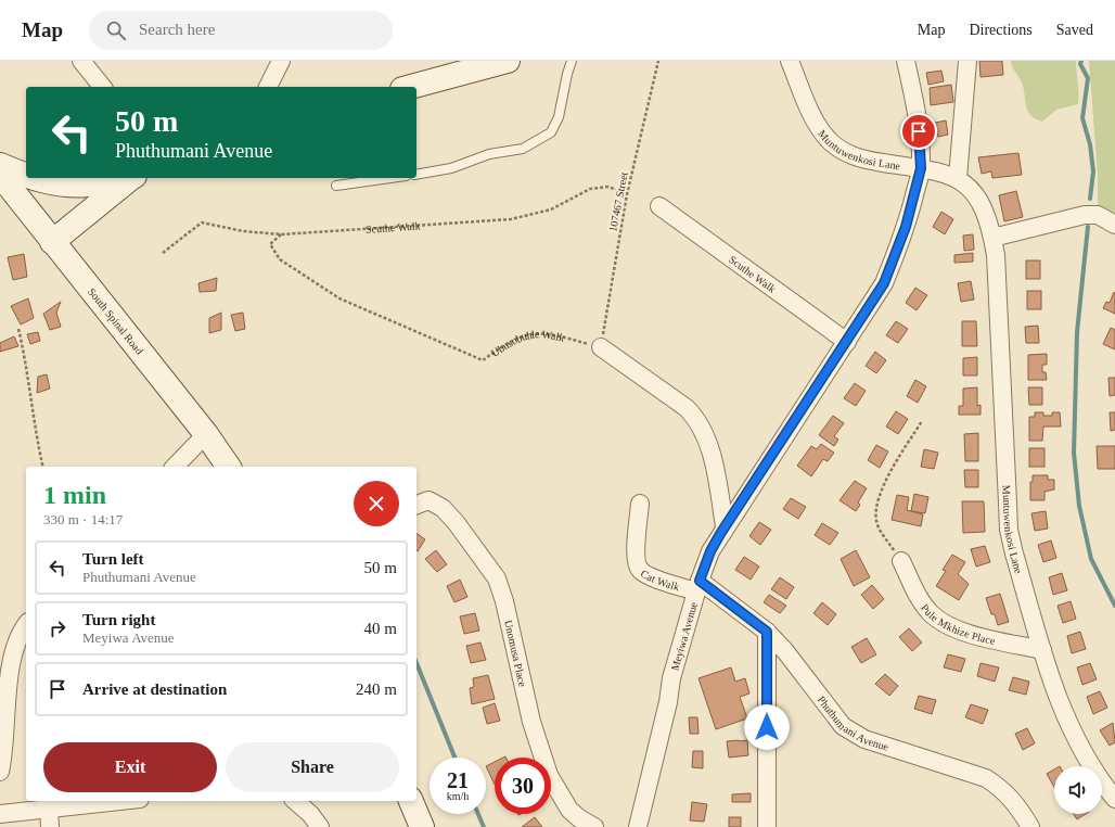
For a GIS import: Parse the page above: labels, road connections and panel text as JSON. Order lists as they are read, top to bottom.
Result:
{
  "streets": {
    "street": [
      "Muntuwenkosi Lane",
      "Scuthe Walk",
      "South Spinal Road",
      "Cat Walk",
      "Pule Mkhize Place",
      "Meyiwa Avenue",
      "Unomusa Place",
      "Phuthumani Avenue"
    ],
    "path": ["107467 Street", "Ubusobuhle Walk"]
  },
  "crossings": [
    ["Muntuwenkosi Lane", "Pule Mkhize Place"],
    ["Muntuwenkosi Lane", "Meyiwa Avenue"],
    ["107467 Street", "Scuthe Walk"],
    ["107467 Street", "Ubusobuhle Walk"],
    ["Scuthe Walk", "Ubusobuhle Walk"],
    ["Scuthe Walk", "Meyiwa Avenue"],
    ["Cat Walk", "Meyiwa Avenue"],
    ["Cat Walk", "Phuthumani Avenue"],
    ["Meyiwa Avenue", "Phuthumani Avenue"]
  ],
  "page": {
    "header": "Map",
    "search": "Search here",
    "nav": ["Map", "Directions", "Saved"],
    "turn": ["50 m", "Phuthumani Avenue"],
    "heading": ["1 min", "330 m · 14:17"],
    "list": [
      {
        "name": "Turn left",
        "note": "Phuthumani Avenue",
        "value": "50 m"
      },
      {
        "name": "Turn right",
        "note": "Meyiwa Avenue",
        "value": "40 m"
      },
      {
        "name": "Arrive at destination",
        "value": "240 m"
      }
    ],
    "buttons": ["Exit", "Share"],
    "speed": "21 km/h",
    "limit": "30"
  }
}
